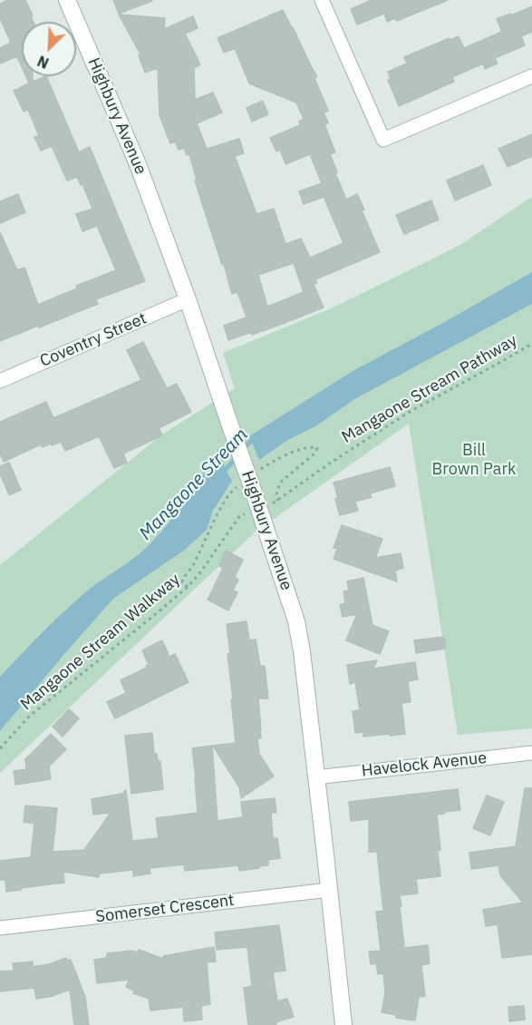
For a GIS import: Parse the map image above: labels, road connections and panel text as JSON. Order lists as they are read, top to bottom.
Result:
{
  "streets": {
    "street": [
      "Highbury Avenue",
      "Coventry Street",
      "Havelock Avenue",
      "Somerset Crescent"
    ],
    "path": ["Mangaone Stream Pathway", "Mangaone Stream Walkway"]
  },
  "crossings": [
    ["Highbury Avenue", "Coventry Street"],
    ["Highbury Avenue", "Mangaone Stream Pathway"],
    ["Highbury Avenue", "Mangaone Stream Walkway"],
    ["Highbury Avenue", "Havelock Avenue"],
    ["Highbury Avenue", "Somerset Crescent"],
    ["Mangaone Stream Pathway", "Mangaone Stream Walkway"]
  ],
  "water": ["Mangaone Stream"],
  "parks": ["Bill Brown Park"],
  "north": "bottom left"
}
